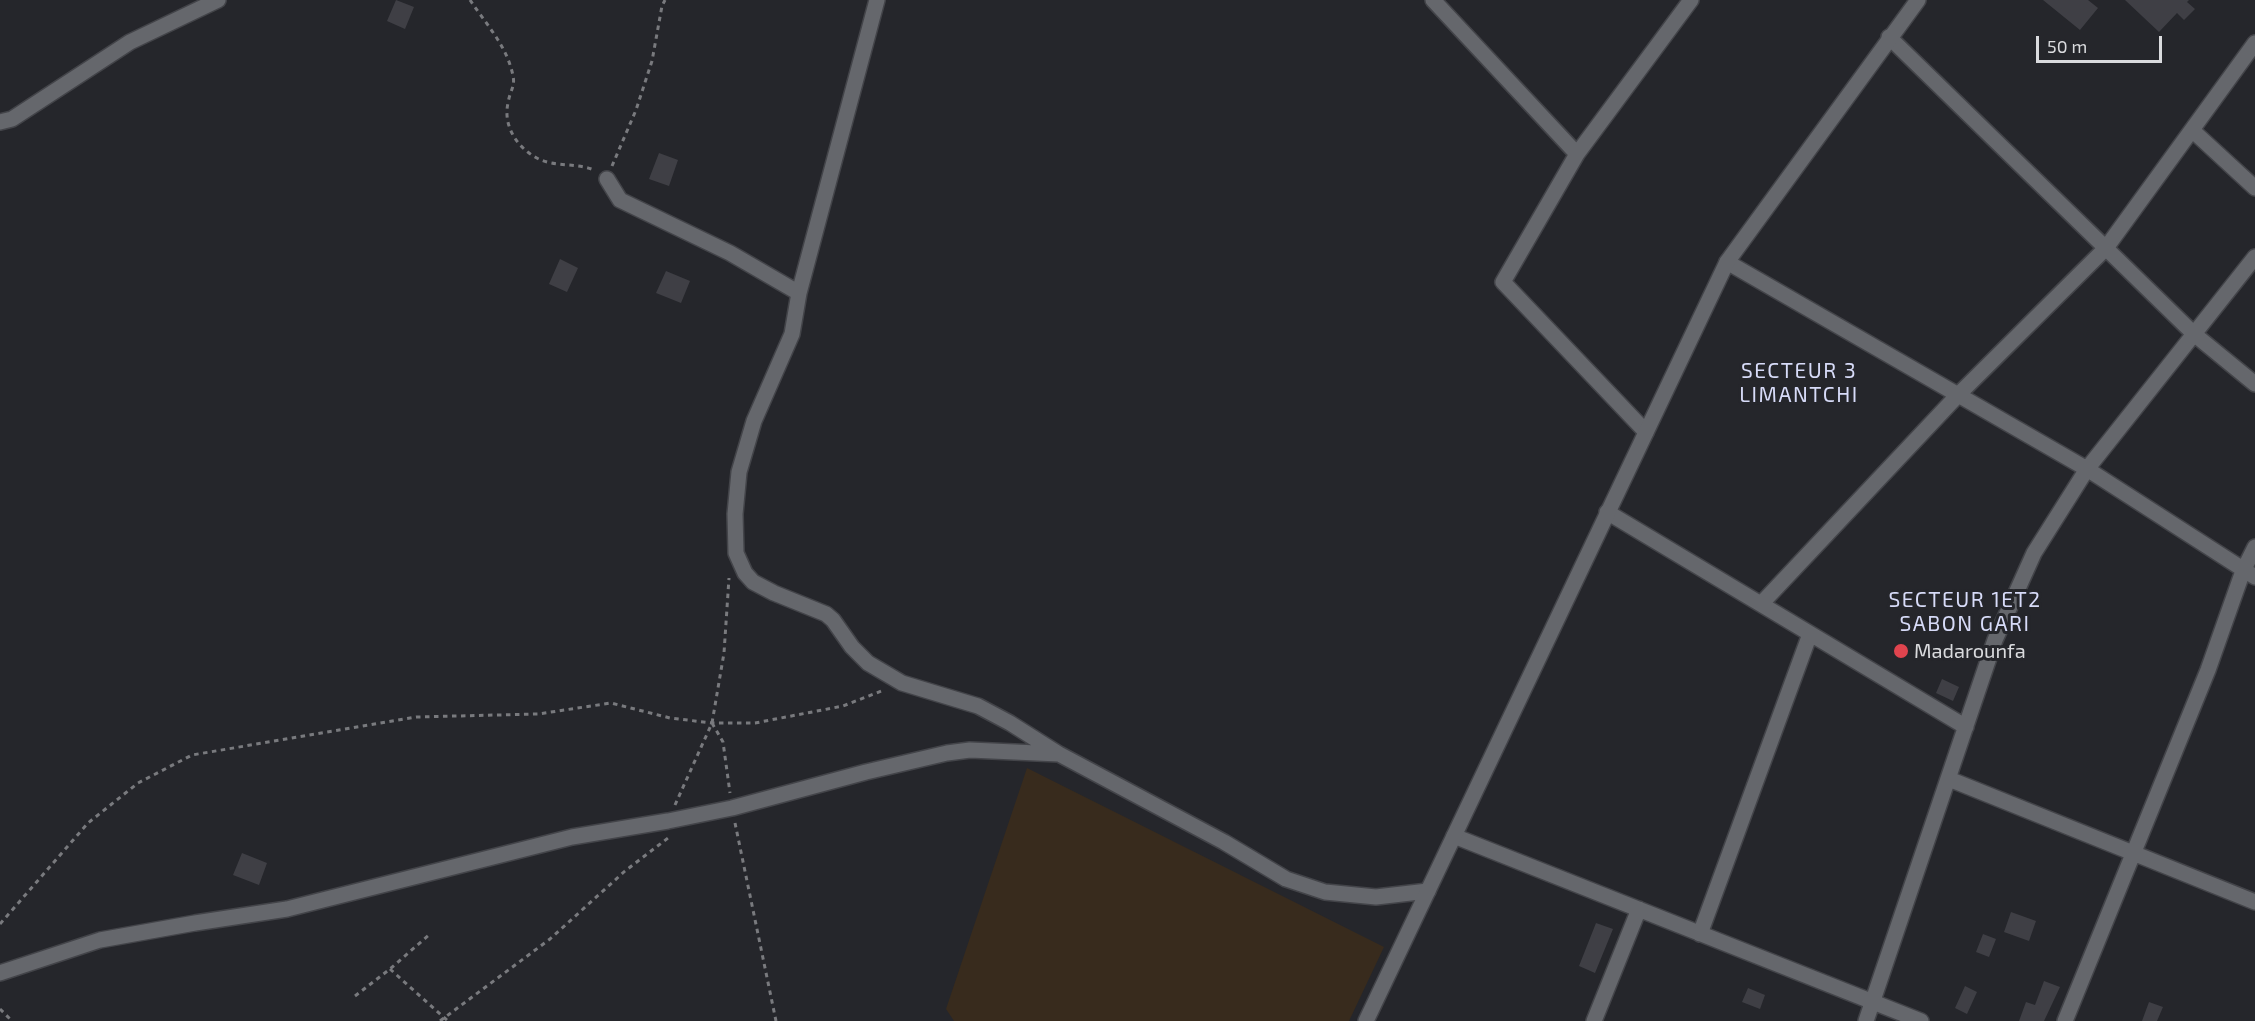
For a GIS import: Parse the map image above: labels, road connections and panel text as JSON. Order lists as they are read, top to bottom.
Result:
{
  "districts": ["SECTEUR 3 LIMANTCHI", "SECTEUR 1ET2 SABON GARI"],
  "places": ["Madarounfa"],
  "scale_bar": "50 m"
}
